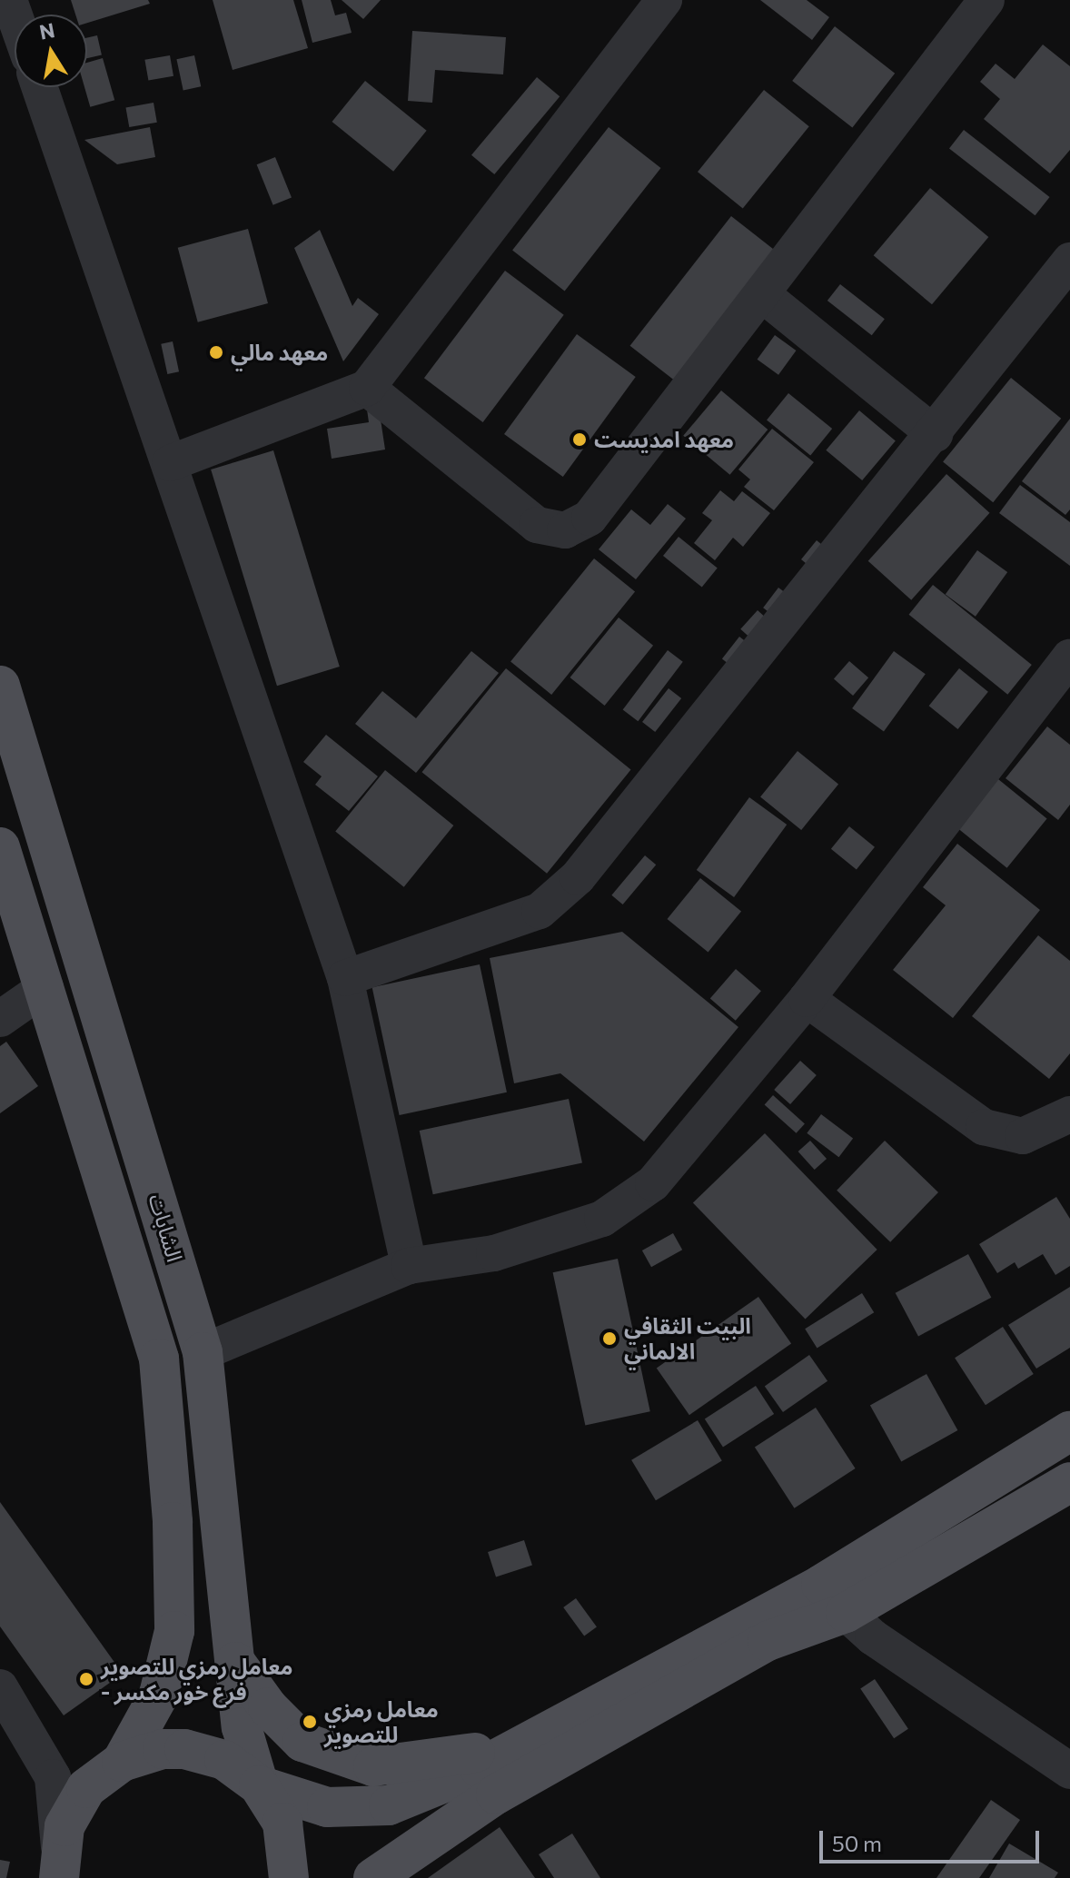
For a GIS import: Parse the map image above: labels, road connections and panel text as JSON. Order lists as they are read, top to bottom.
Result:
{
  "streets": {
    "main road": ["الشابات"]
  },
  "places": [
    "معهد مالي",
    "معهد امديست",
    "البيت الثقافي الالماني",
    "معامل رمزي للتصوير - فرع خور مكسر",
    "معامل رمزي للتصوير"
  ],
  "scale_bar": "50 m",
  "north": "top"
}
